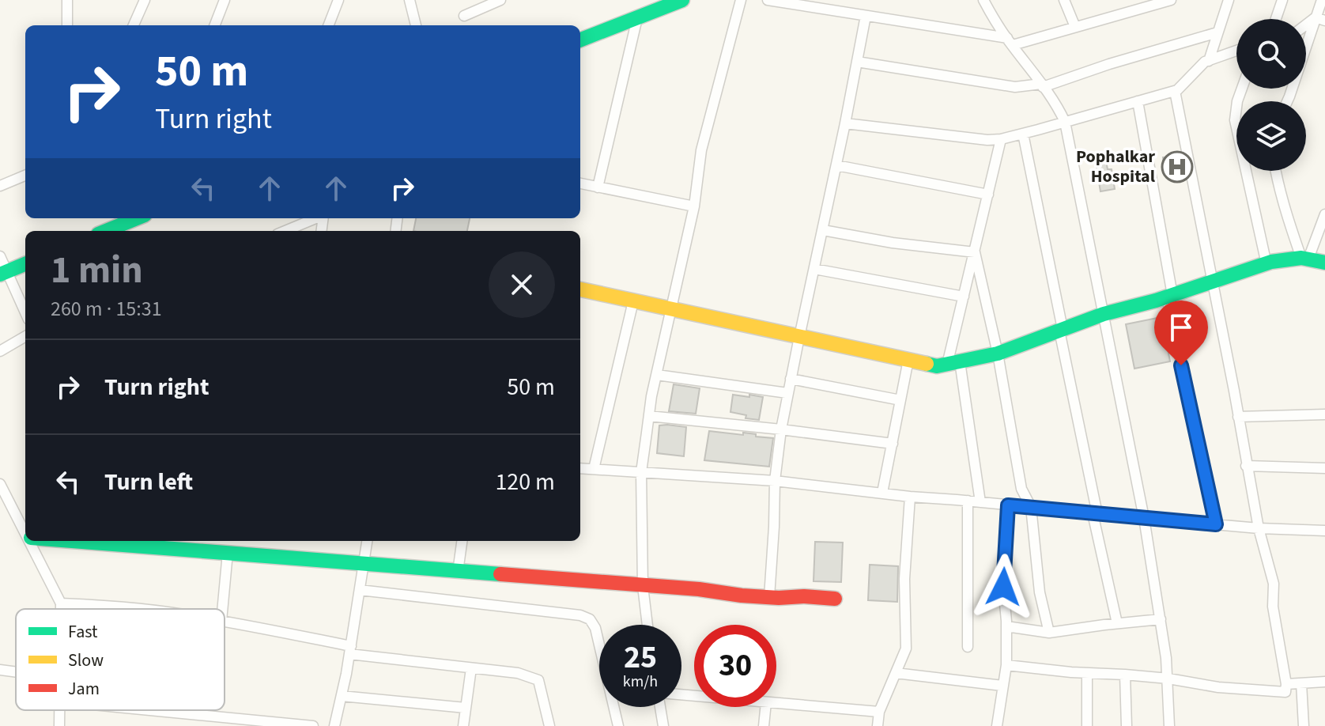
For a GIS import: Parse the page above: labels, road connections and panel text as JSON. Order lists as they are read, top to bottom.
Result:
{
  "places": {
    "hospital": ["Pophalkar Hospital"]
  },
  "legend": ["Fast", "Slow", "Jam"],
  "page": {
    "turn": ["50 m", "Turn right"],
    "heading": ["1 min", "260 m · 15:31"],
    "list": [
      {
        "name": "Turn right",
        "value": "50 m"
      },
      {
        "name": "Turn left",
        "value": "120 m"
      }
    ],
    "speed": "25 km/h",
    "limit": "30"
  }
}
